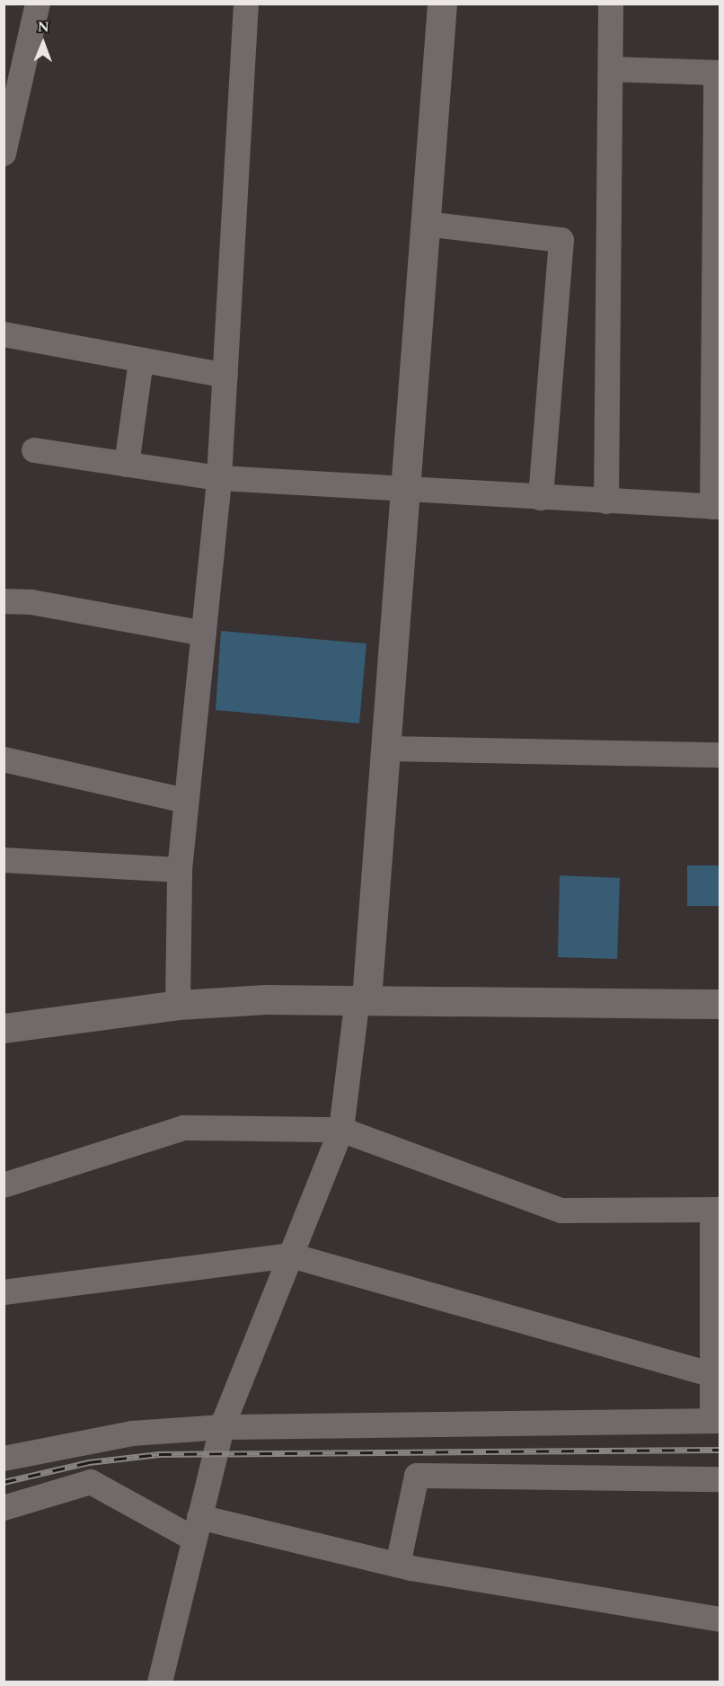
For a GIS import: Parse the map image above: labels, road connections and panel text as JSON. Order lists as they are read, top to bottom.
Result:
{
  "north": "top"
}
